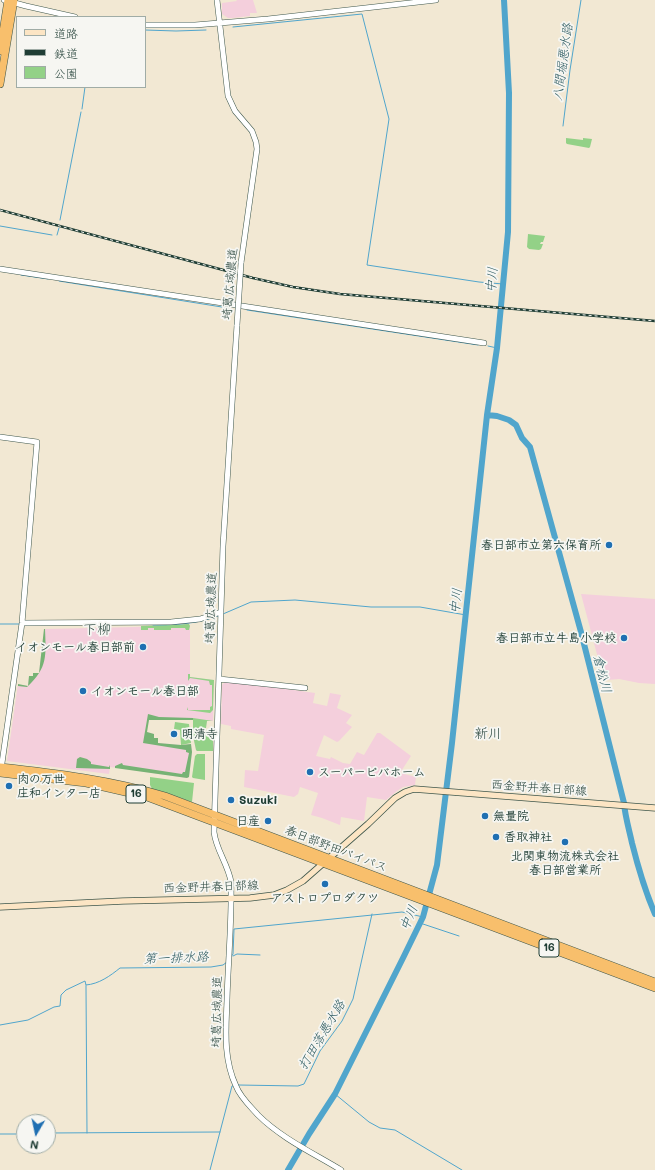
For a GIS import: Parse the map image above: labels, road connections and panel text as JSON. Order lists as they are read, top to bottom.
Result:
{
  "streets": {
    "highway": ["16", "春日部野田バイパス"],
    "main road": ["西金野井春日部線"],
    "street": ["埼葛広域農道"]
  },
  "crossings": [
    ["埼葛広域農道", "西金野井春日部線"],
    ["埼葛広域農道", "春日部野田バイパス"],
    ["西金野井春日部線", "春日部野田バイパス"]
  ],
  "districts": ["下柳", "新川"],
  "water": [
    "八間堀悪水路",
    "中川",
    "倉松川",
    "第一排水路",
    "打田落悪水路"
  ],
  "places": [
    "春日部市立第六保育所",
    "春日部市立牛島小学校",
    "イオンモール春日部前",
    "イオンモール春日部",
    "明清寺",
    "スーパービバホーム",
    "肉の万世 庄和インター店",
    "Suzuki",
    "無量院",
    "日産",
    "香取神社",
    "北関東物流株式会社 春日部営業所",
    "アストロプロダクツ"
  ],
  "legend": ["道路", "鉄道", "公園"],
  "north": "bottom"
}
